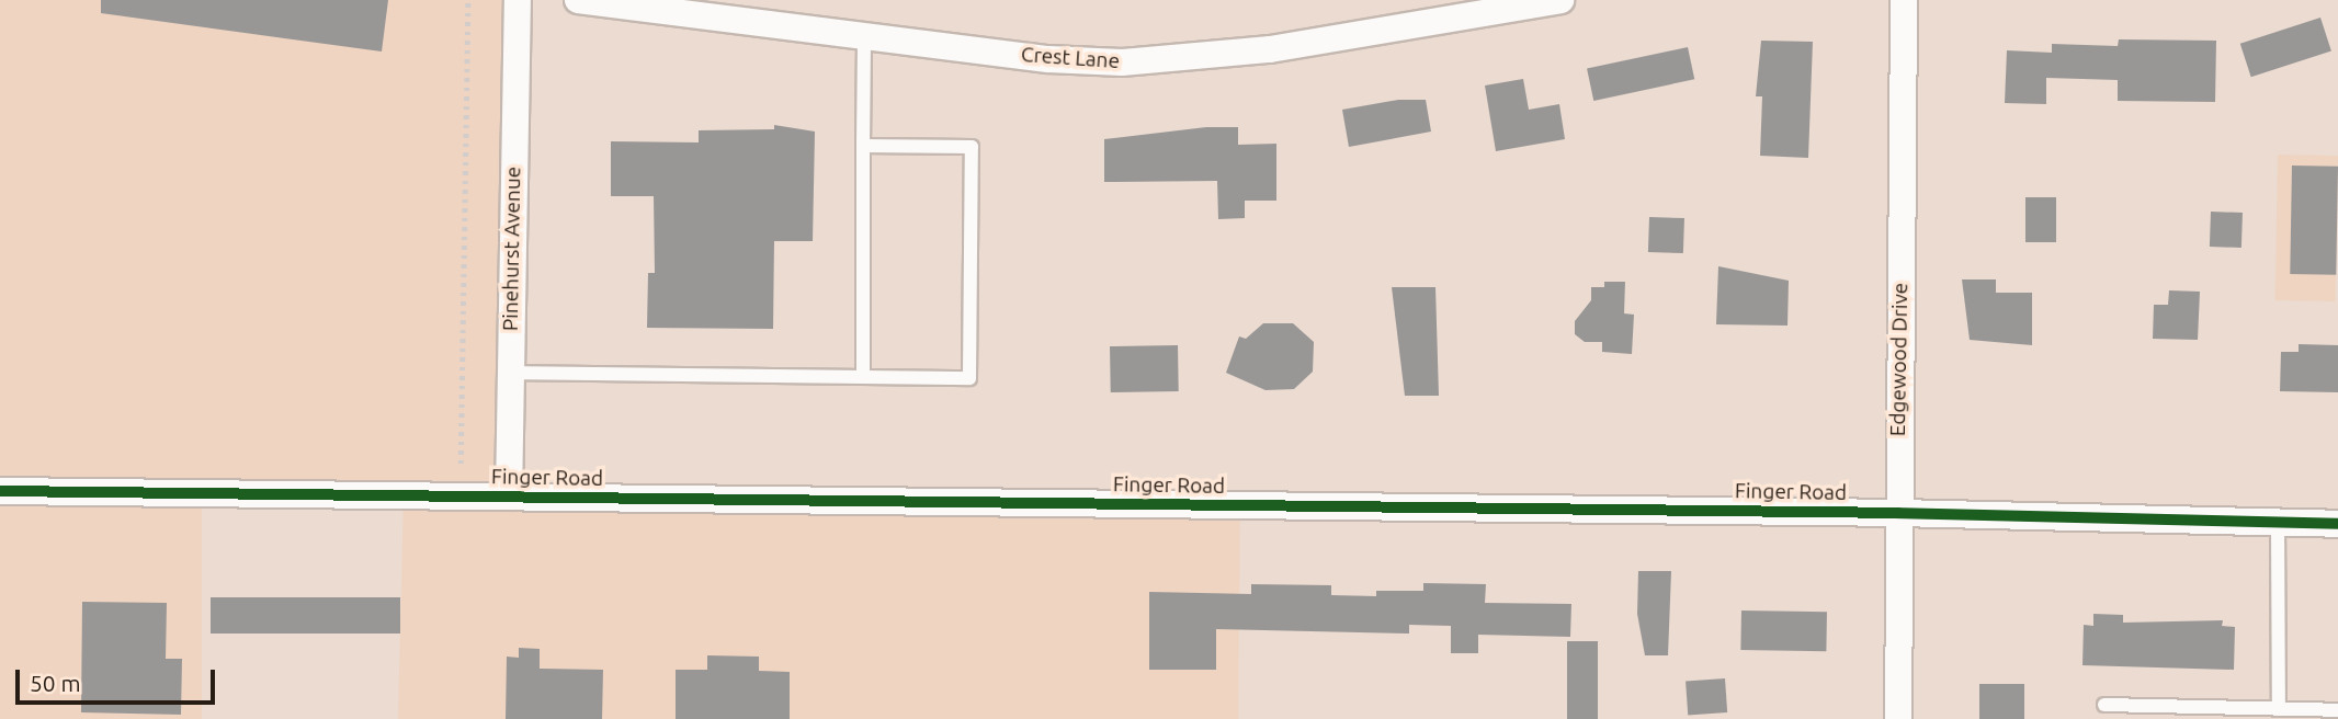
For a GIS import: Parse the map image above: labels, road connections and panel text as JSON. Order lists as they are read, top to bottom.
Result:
{
  "streets": {
    "street": [
      "Crest Lane",
      "Pinehurst Avenue",
      "Edgewood Drive",
      "Finger Road"
    ]
  },
  "crossings": [
    ["Pinehurst Avenue", "Finger Road"],
    ["Edgewood Drive", "Finger Road"]
  ],
  "scale_bar": "50 m"
}
